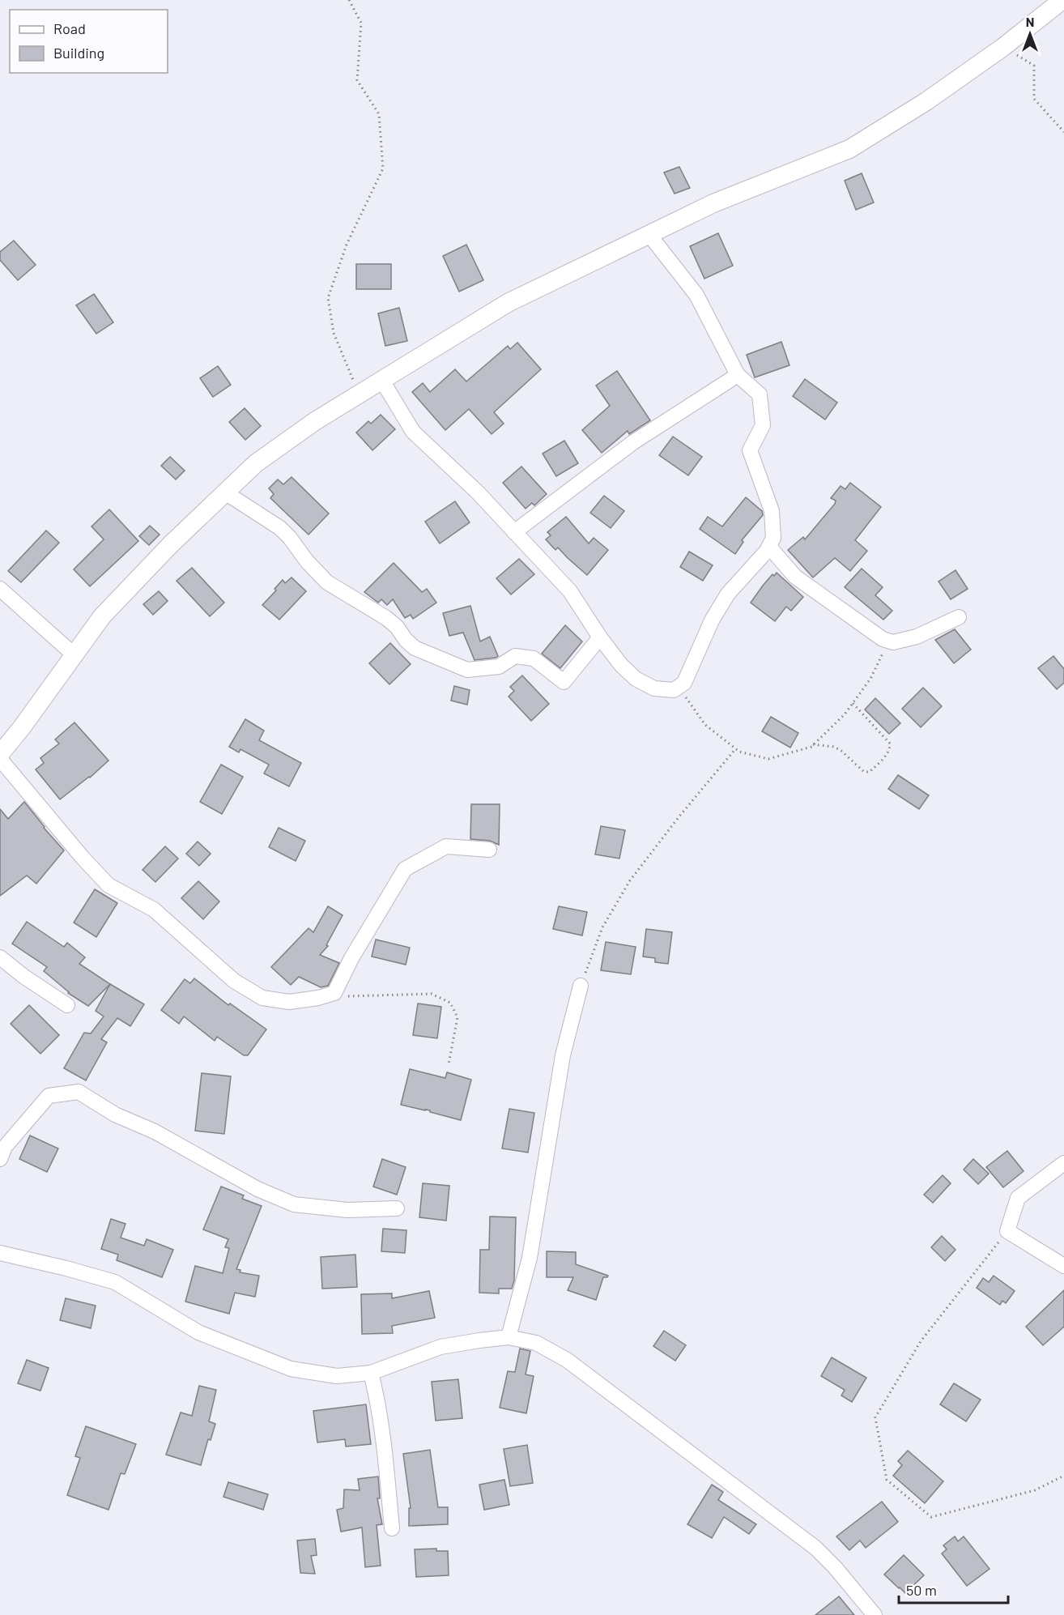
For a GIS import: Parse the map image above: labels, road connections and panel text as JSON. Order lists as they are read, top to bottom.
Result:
{
  "legend": ["Road", "Building"],
  "scale_bar": "50 m",
  "north": "top"
}
